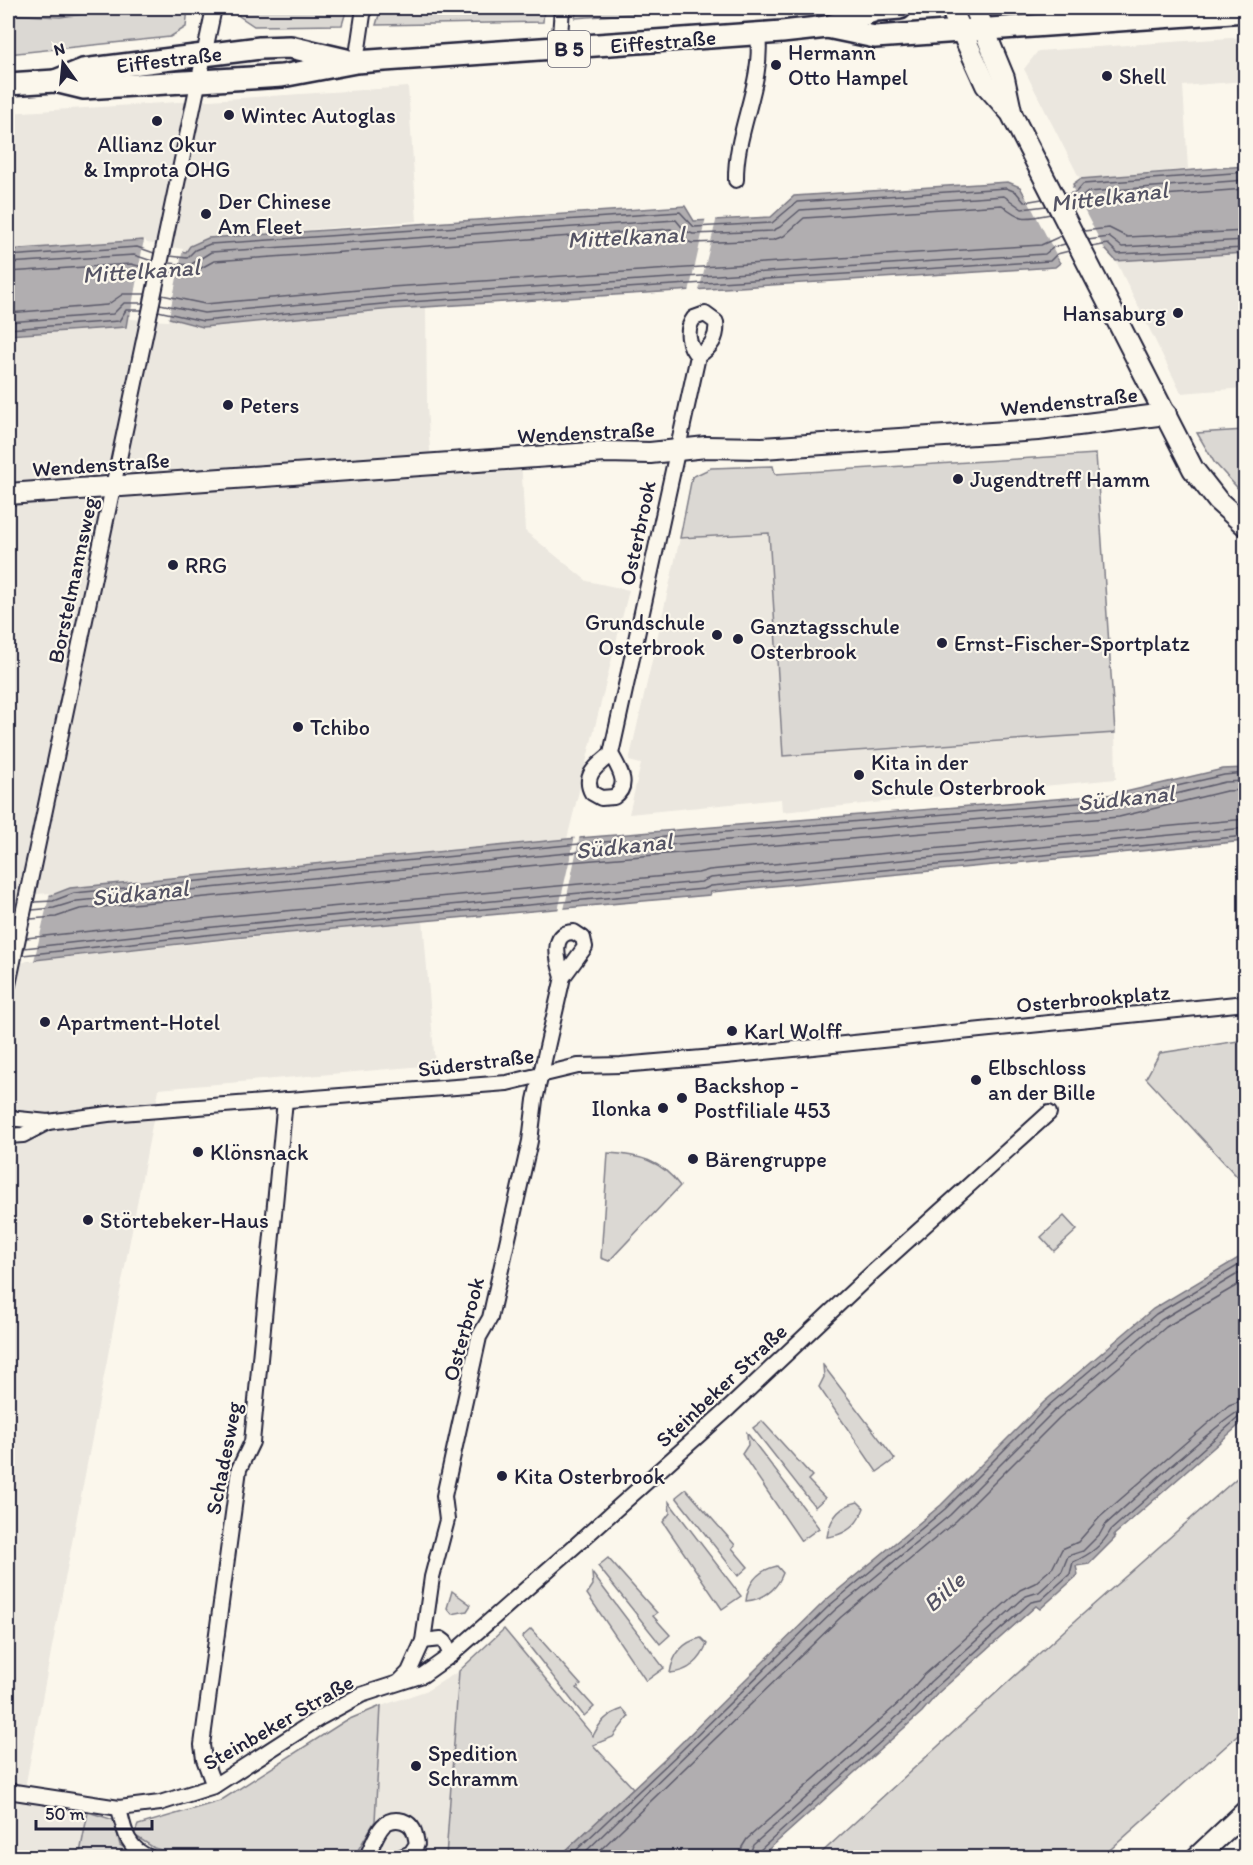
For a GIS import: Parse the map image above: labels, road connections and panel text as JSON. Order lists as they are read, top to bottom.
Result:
{
  "streets": {
    "main road": ["Eiffestraße", "B 5"],
    "street": [
      "Wendenstraße",
      "Osterbrook",
      "Borstelmannsweg",
      "Osterbrookplatz",
      "Süderstraße",
      "Steinbeker Straße",
      "Schadesweg"
    ]
  },
  "crossings": [
    ["Eiffestraße", "Borstelmannsweg"],
    ["Wendenstraße", "Osterbrook"],
    ["Wendenstraße", "Borstelmannsweg"],
    ["Osterbrook", "Süderstraße"],
    ["Osterbrook", "Steinbeker Straße"],
    ["Osterbrookplatz", "Süderstraße"],
    ["Süderstraße", "Schadesweg"],
    ["Steinbeker Straße", "Schadesweg"]
  ],
  "water": ["Mittelkanal", "Südkanal", "Bille"],
  "places": [
    "Hermann Otto Hampel",
    "Shell",
    "Wintec Autoglas",
    "Allianz Okur & Improta OHG",
    "Der Chinese Am Fleet",
    "Hansaburg",
    "Peters",
    "Jugendtreff Hamm",
    "RRG",
    "Grundschule Osterbrook",
    "Ganztagsschule Osterbrook",
    "Ernst-Fischer-Sportplatz",
    "Tchibo",
    "Kita in der Schule Osterbrook",
    "Apartment-Hotel",
    "Karl Wolff",
    "Elbschloss an der Bille",
    "Backshop - Postfiliale 453",
    "Ilonka",
    "Klönsnack",
    "Bärengruppe",
    "Störtebeker-Haus",
    "Kita Osterbrook",
    "Spedition Schramm"
  ],
  "scale_bar": "50 m",
  "north": "top"
}
